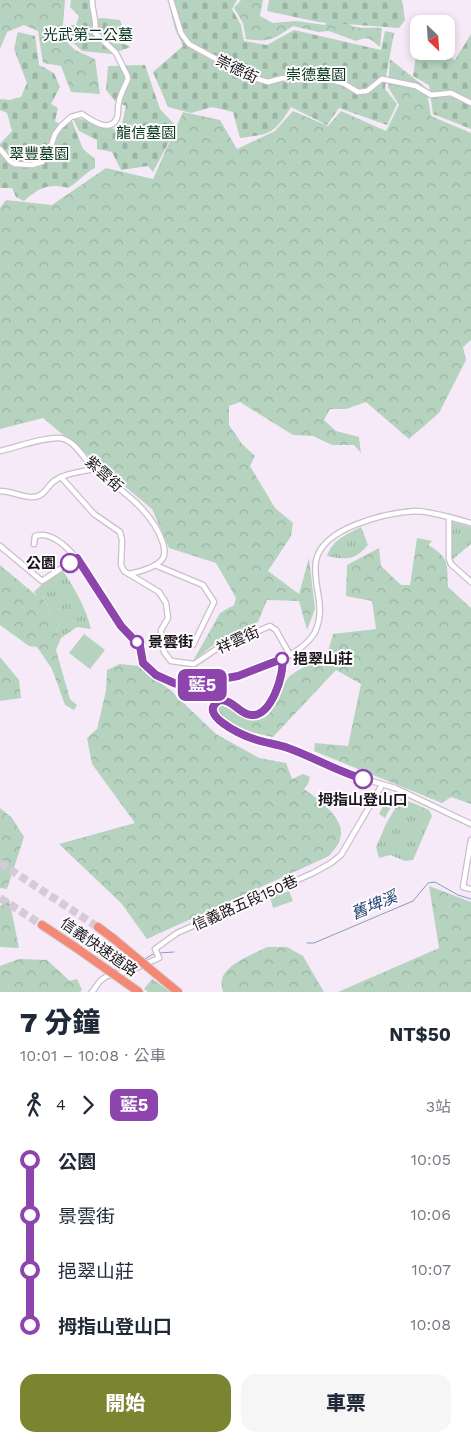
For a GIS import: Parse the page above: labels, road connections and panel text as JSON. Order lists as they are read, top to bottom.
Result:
{
  "streets": {
    "highway": ["信義快速道路"],
    "street": [
      "崇德街",
      "紫雲街",
      "祥雲街",
      "信義路五段150巷"
    ]
  },
  "water": ["舊埤溪"],
  "parks": [
    "光武第二公墓",
    "崇德墓園",
    "龍信墓園",
    "翠豐墓園"
  ],
  "places": [
    "公園",
    "景雲街",
    "挹翠山莊",
    "拇指山登山口"
  ],
  "lines": ["bus line 藍5"],
  "north": "bottom right",
  "page": {
    "on_map": "藍5",
    "heading": ["7 分鐘", "10:01 – 10:08 · 公車", "NT$50"],
    "legs": ["4", "藍5", "3站"],
    "list": [
      {
        "name": "公園",
        "value": "10:05"
      },
      {
        "name": "景雲街",
        "value": "10:06"
      },
      {
        "name": "挹翠山莊",
        "value": "10:07"
      },
      {
        "name": "拇指山登山口",
        "value": "10:08"
      }
    ],
    "buttons": ["開始", "車票"]
  }
}
